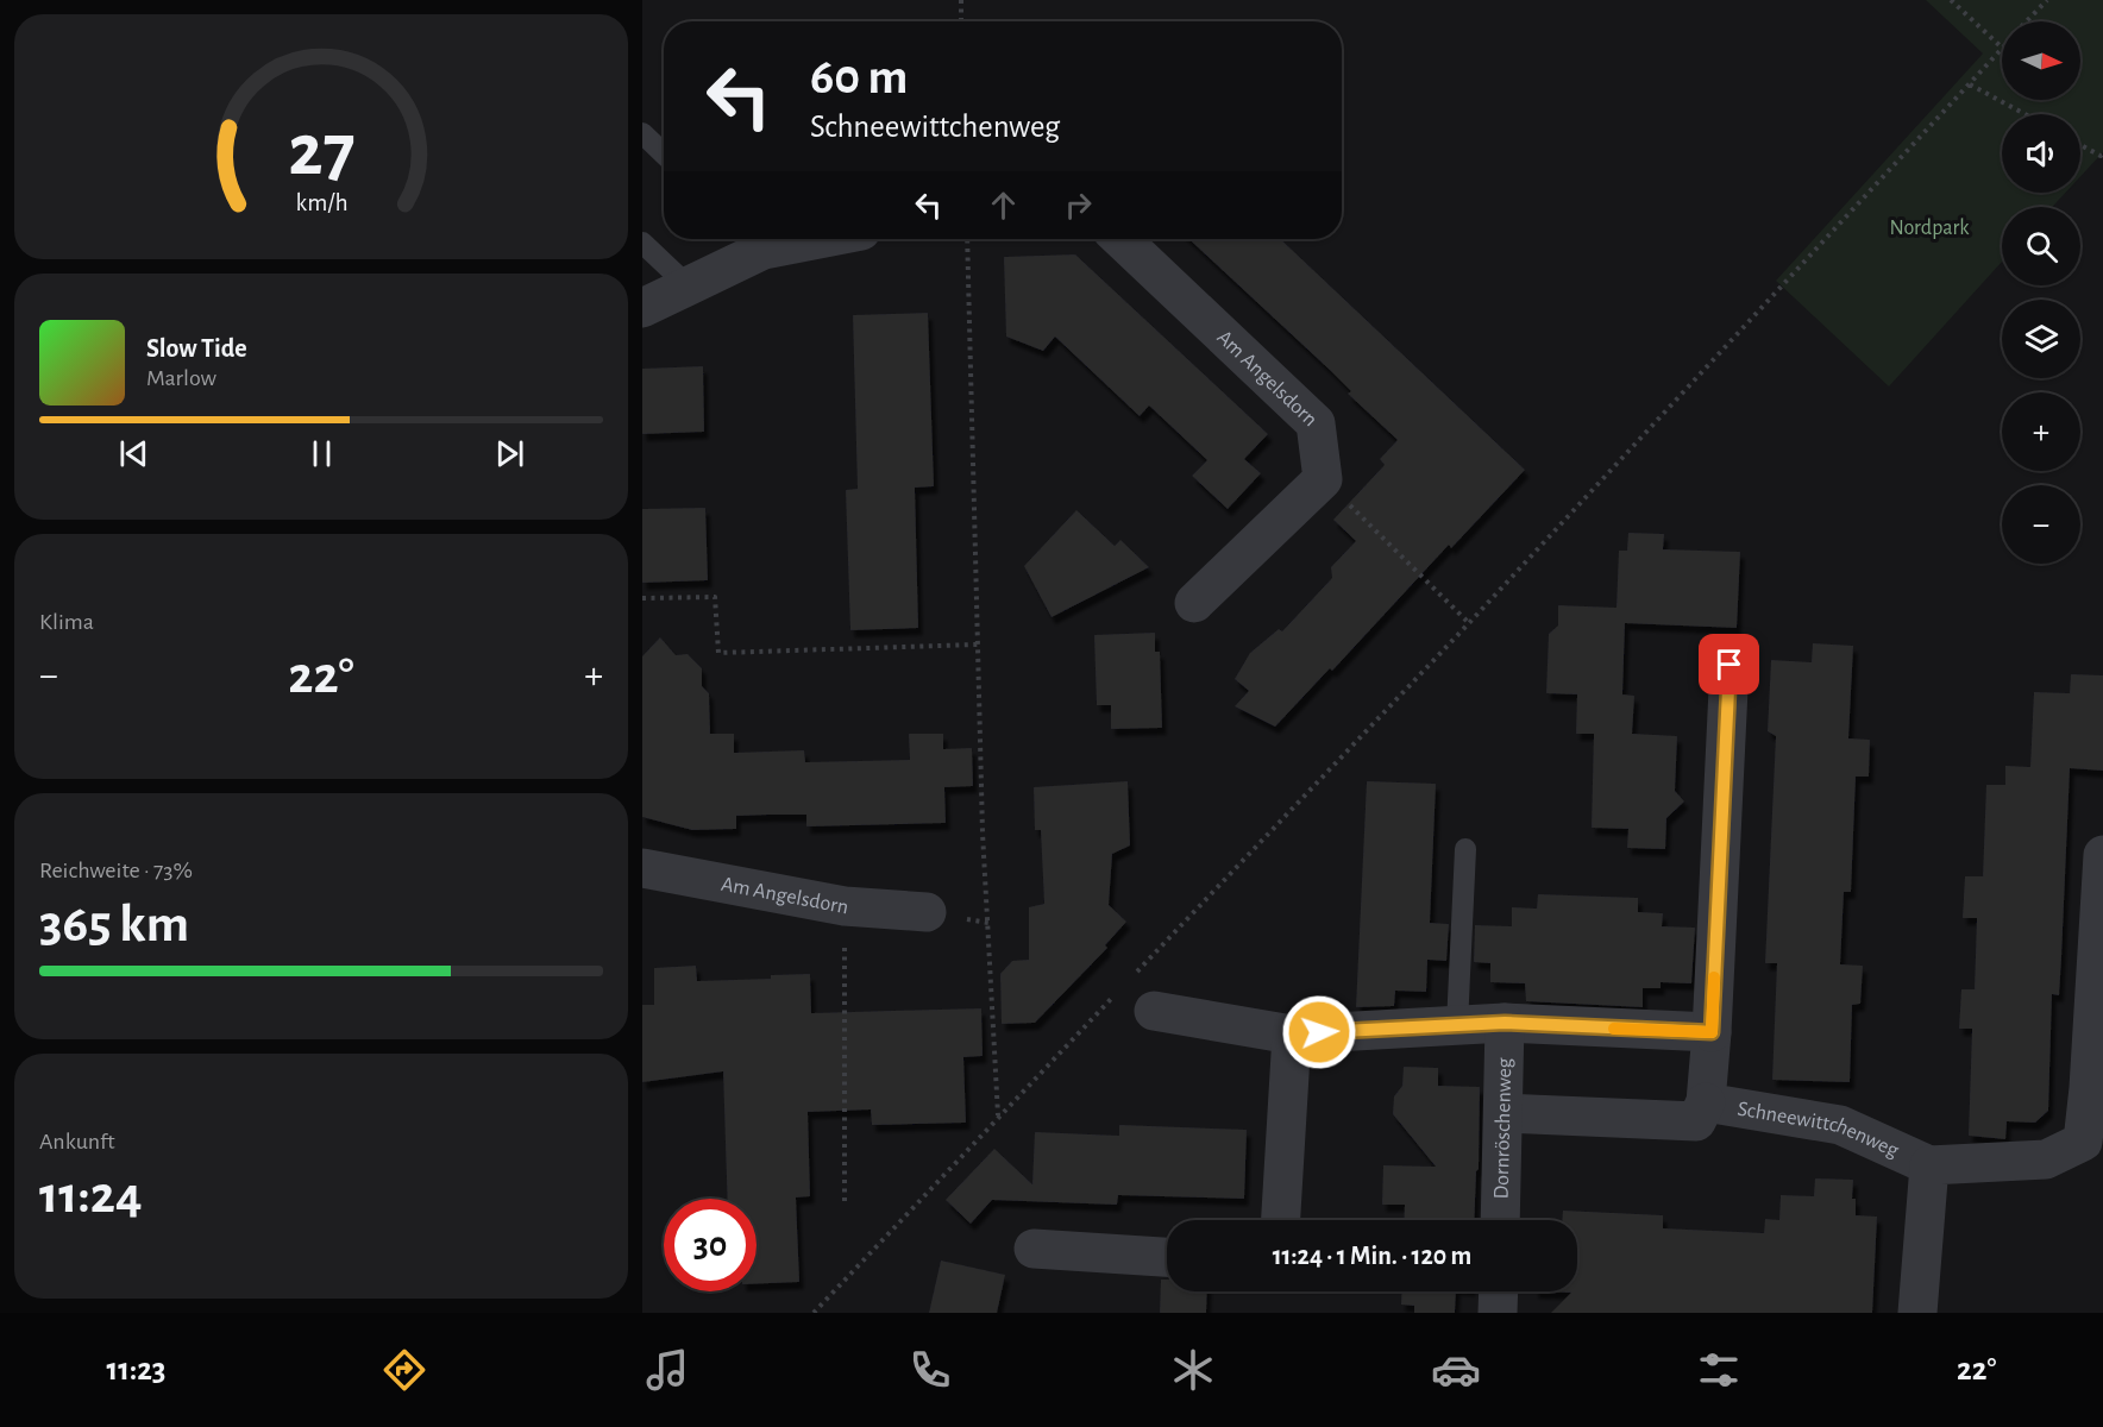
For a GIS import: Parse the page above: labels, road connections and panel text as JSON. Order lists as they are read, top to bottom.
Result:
{
  "streets": {
    "street": ["Am Angelsdorn", "Dornröschenweg", "Schneewittchenweg"]
  },
  "parks": ["Nordpark"],
  "north": "right",
  "page": {
    "map_buttons": ["+", "−"],
    "turn": ["60 m", "Schneewittchenweg"],
    "song": ["Slow Tide", "Marlow"],
    "tile": [
      "Klima",
      ["Reichweite · 73%", "365 km"],
      ["Ankunft", "11:24"]
    ],
    "heat": ["−", "22°", "+"],
    "limit": "30",
    "trip": "11:24 · 1 Min. · 120 m",
    "tabs": ["11:23", "22°"],
    "gauge": ["27", "km/h"]
  }
}
